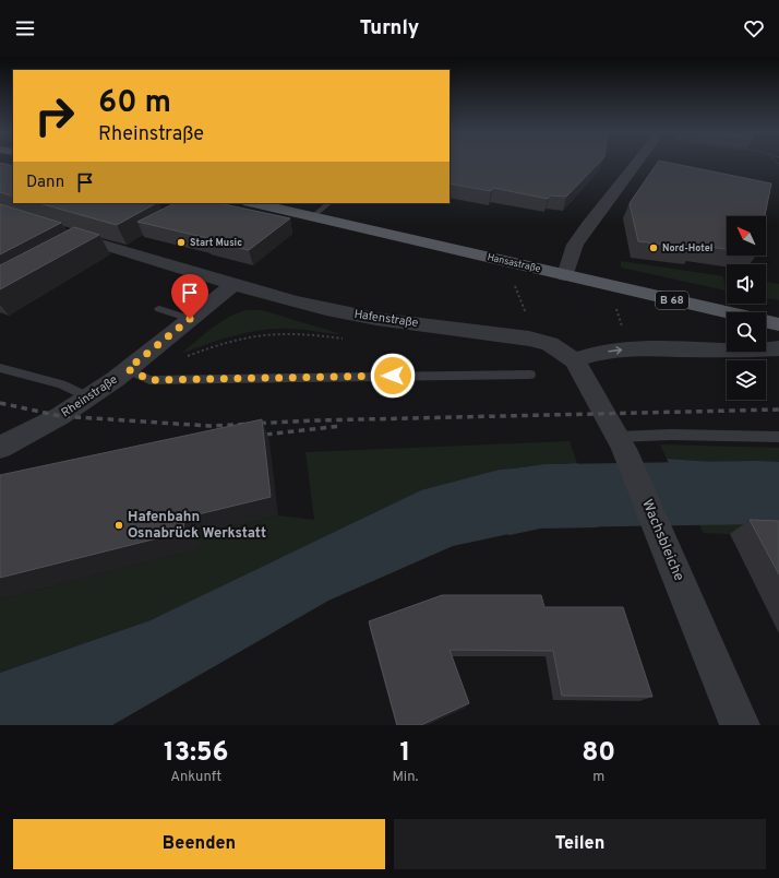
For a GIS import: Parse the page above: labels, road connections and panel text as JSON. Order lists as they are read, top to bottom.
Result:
{
  "streets": {
    "main road": ["Hansastraße", "B 68"],
    "street": ["Hafenstraße", "Rheinstraße", "Wachsbleiche"]
  },
  "crossings": [
    ["Hafenstraße", "Rheinstraße"],
    ["Hafenstraße", "Wachsbleiche"]
  ],
  "places": ["Start Music", "Nord-Hotel", "Hafenbahn Osnabrück Werkstatt"],
  "north": "top left",
  "page": {
    "header": "Turnly",
    "turn": ["60 m", "Rheinstraße"],
    "then": "Dann",
    "eta": [
      "13:56",
      "Ankunft",
      "1",
      "Min.",
      "80",
      "m"
    ],
    "buttons": ["Beenden", "Teilen"]
  }
}
